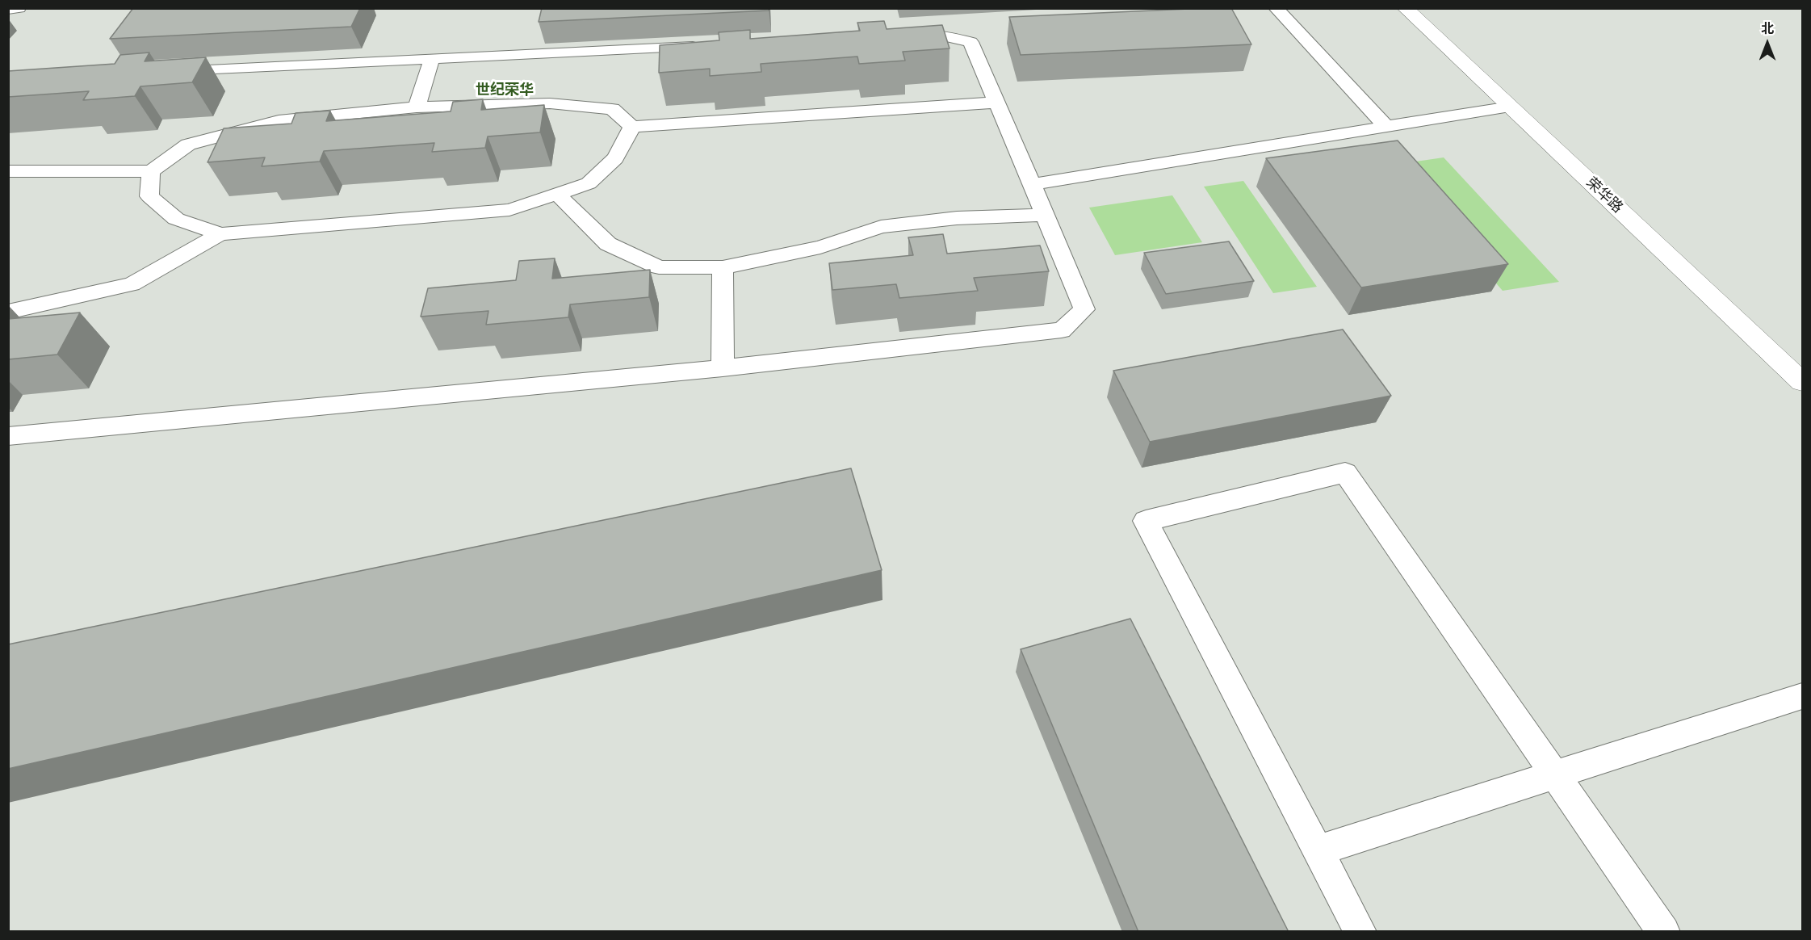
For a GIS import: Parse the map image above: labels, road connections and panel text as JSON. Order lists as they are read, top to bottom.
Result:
{
  "streets": {
    "main road": ["荣华路"]
  },
  "districts": ["世纪荣华"],
  "north": "top"
}
